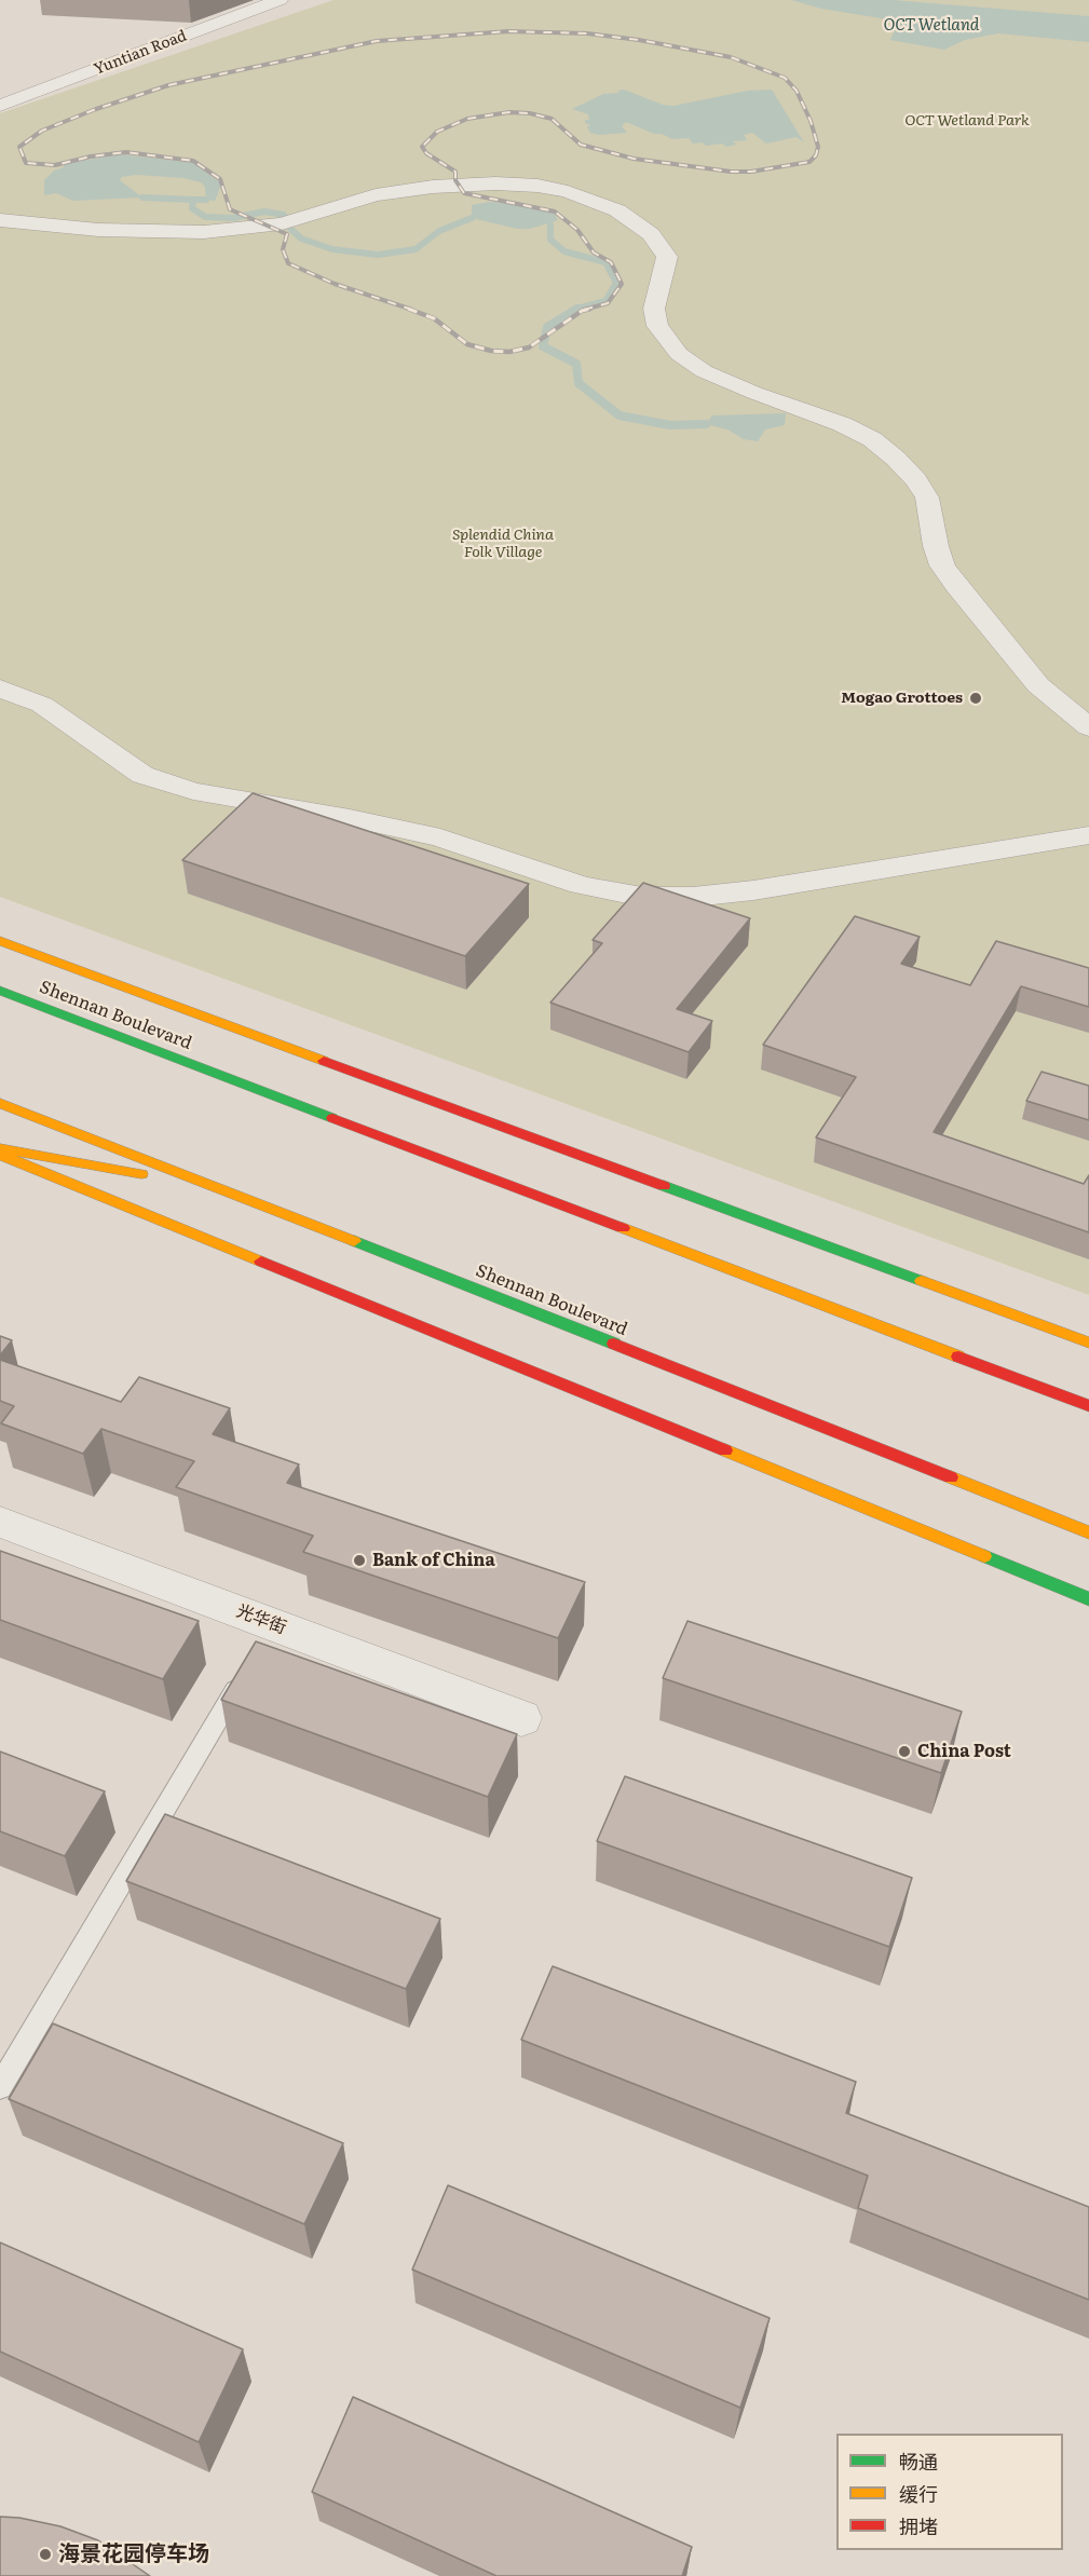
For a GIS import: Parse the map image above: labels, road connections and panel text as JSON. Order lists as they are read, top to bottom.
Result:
{
  "streets": {
    "main road": ["Shennan Boulevard"],
    "street": ["Yuntian Road", "光华街"]
  },
  "water": ["OCT Wetland"],
  "parks": ["OCT Wetland Park", "Splendid China Folk Village"],
  "places": [
    "Mogao Grottoes",
    "Bank of China",
    "China Post",
    "海景花园停车场"
  ],
  "legend": ["畅通", "缓行", "拥堵"]
}
